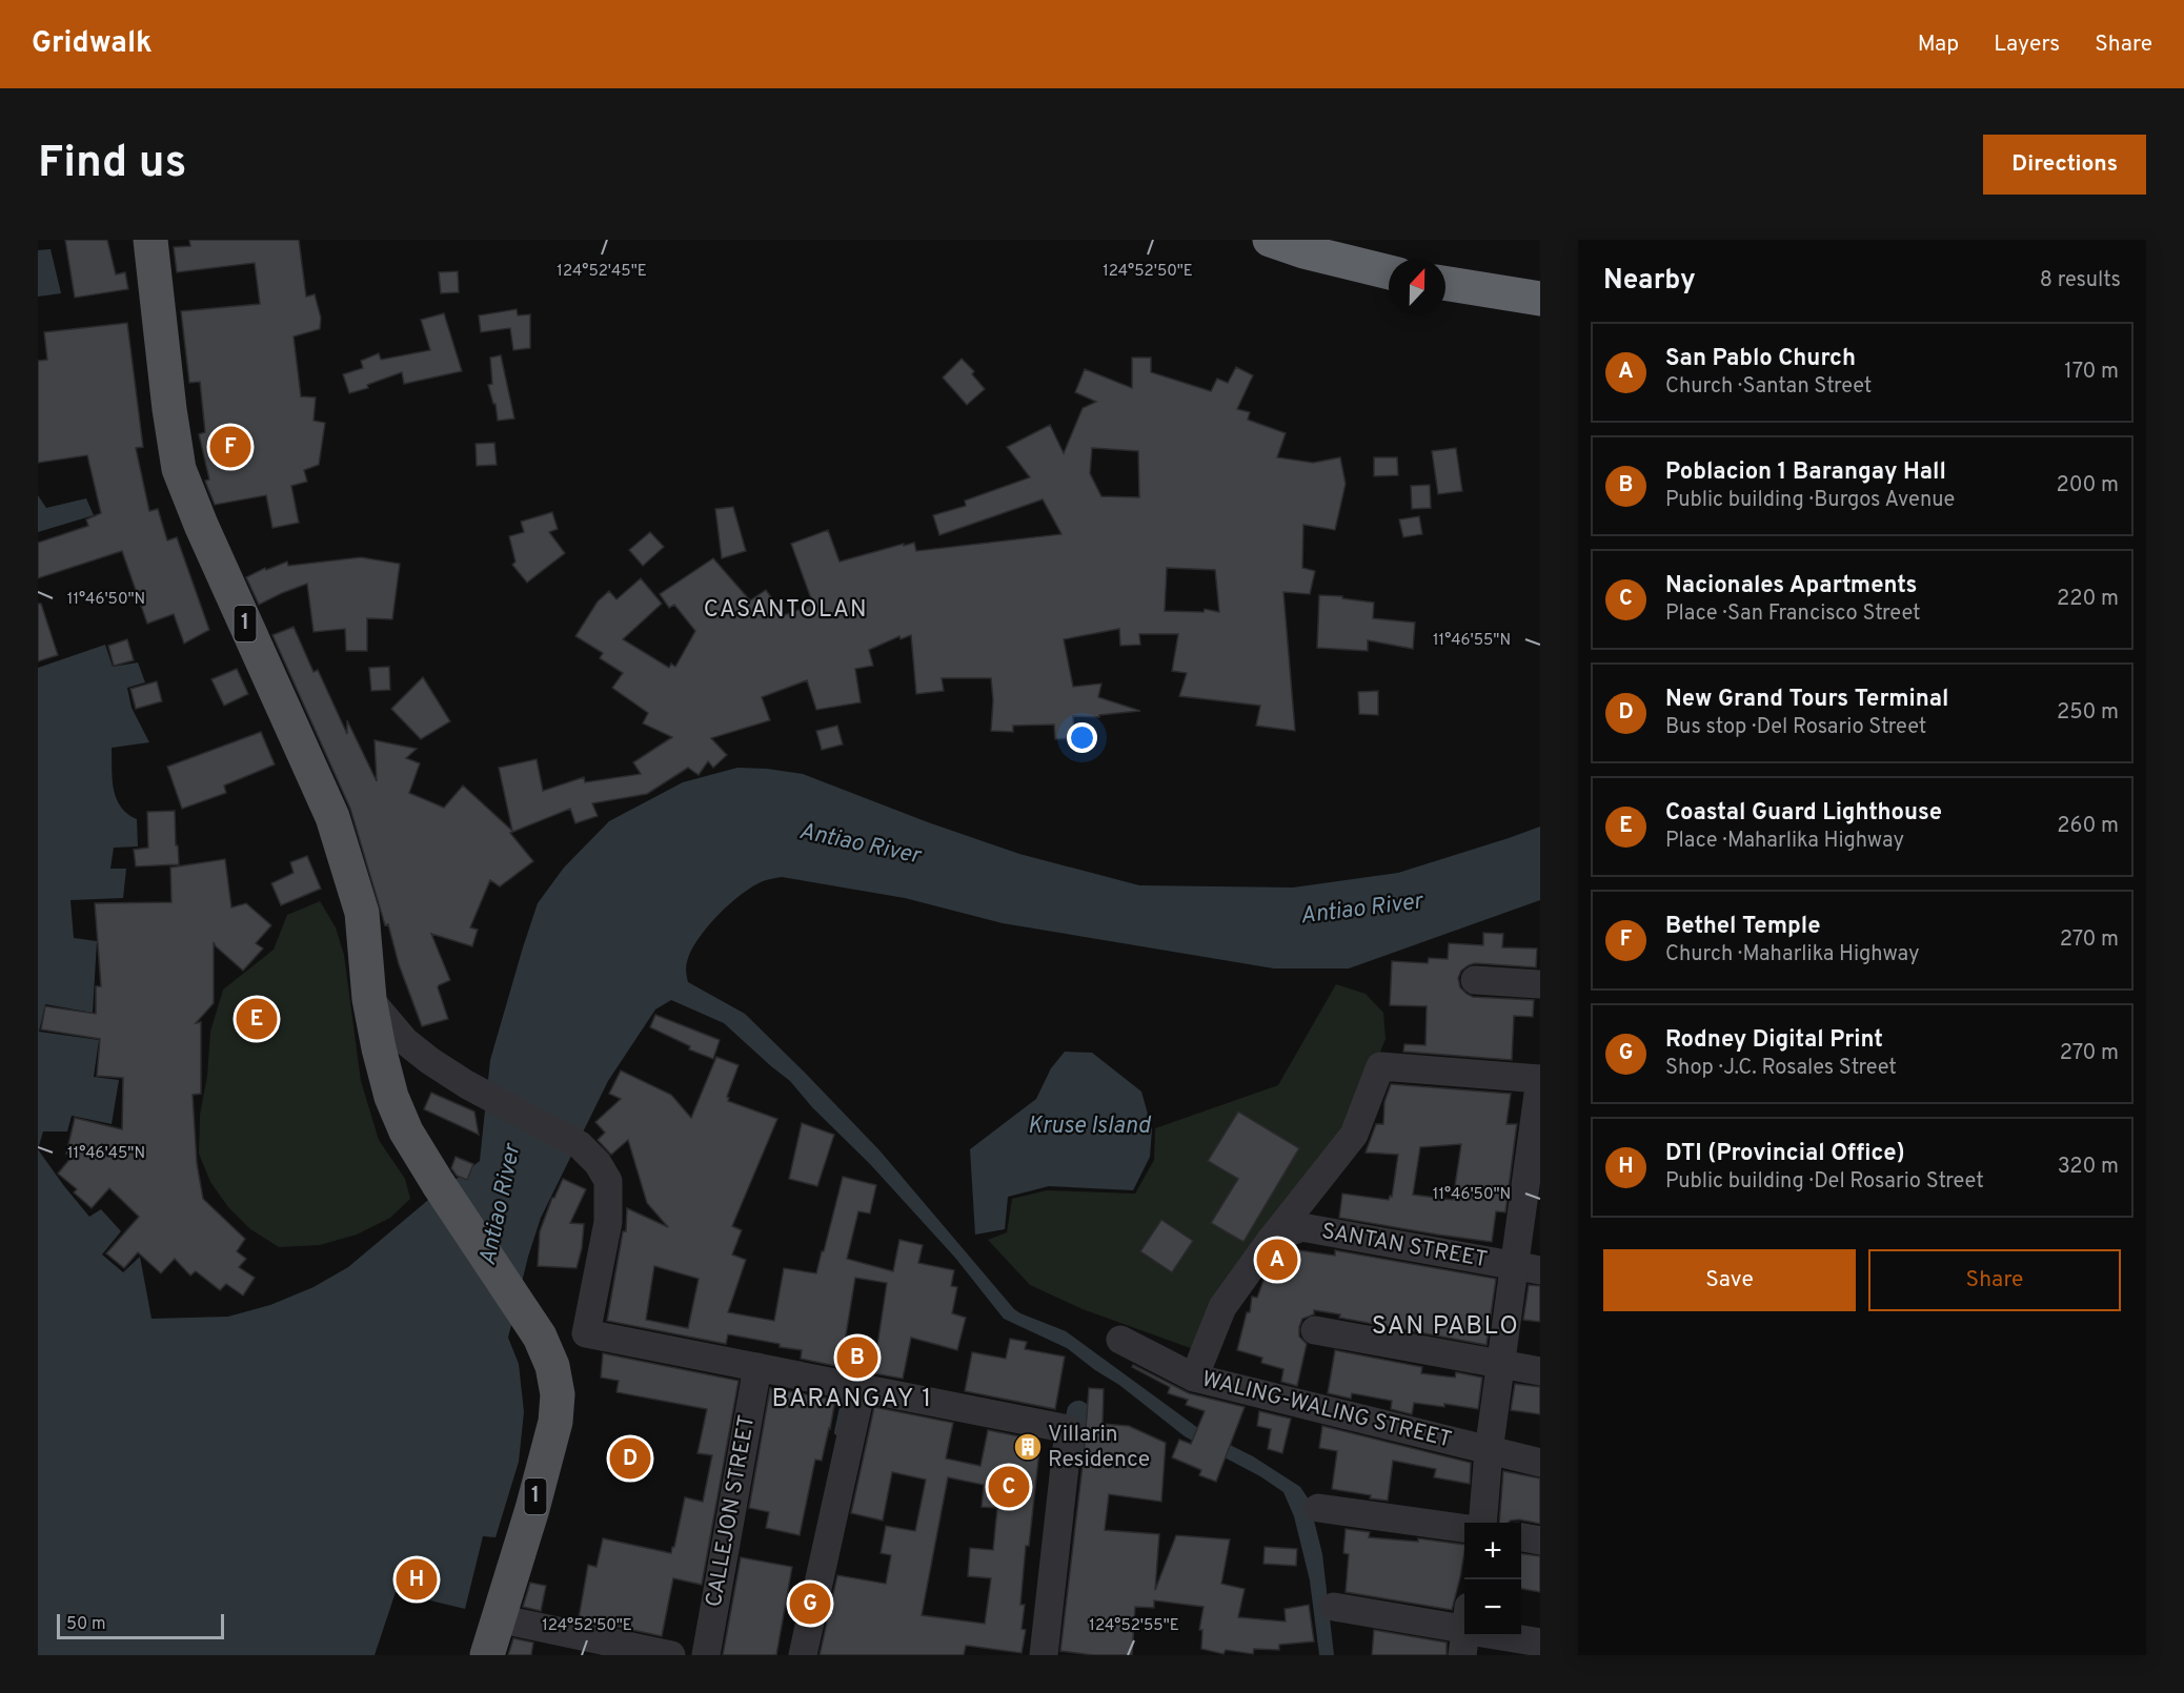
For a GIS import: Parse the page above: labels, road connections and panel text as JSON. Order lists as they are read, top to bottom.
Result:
{
  "streets": {
    "main road": ["1"],
    "street": ["SANTAN STREET", "WALING-WALING STREET", "CALLEJON STREET"]
  },
  "districts": ["CASANTOLAN", "SAN PABLO", "BARANGAY 1"],
  "water": ["Antiao River", "Kruse Island"],
  "places": {
    "building": ["Villarin Residence"]
  },
  "scale_bar": "50 m",
  "north": "top",
  "page": {
    "header": "Gridwalk",
    "nav": ["Map", "Layers", "Share"],
    "buttons": [
      "Directions",
      ["Save", "Share"]
    ],
    "title": "Find us",
    "heading": ["Nearby", "8 results"],
    "list": [
      {
        "mark": "A",
        "name": "San Pablo Church",
        "note": "Church · Santan Street",
        "value": "170 m"
      },
      {
        "mark": "B",
        "name": "Poblacion 1 Barangay Hall",
        "note": "Public building · Burgos Avenue",
        "value": "200 m"
      },
      {
        "mark": "C",
        "name": "Nacionales Apartments",
        "note": "Place · San Francisco Street",
        "value": "220 m"
      },
      {
        "mark": "D",
        "name": "New Grand Tours Terminal",
        "note": "Bus stop · Del Rosario Street",
        "value": "250 m"
      },
      {
        "mark": "E",
        "name": "Coastal Guard Lighthouse",
        "note": "Place · Maharlika Highway",
        "value": "260 m"
      },
      {
        "mark": "F",
        "name": "Bethel Temple",
        "note": "Church · Maharlika Highway",
        "value": "270 m"
      },
      {
        "mark": "G",
        "name": "Rodney Digital Print",
        "note": "Shop · J.C. Rosales Street",
        "value": "270 m"
      },
      {
        "mark": "H",
        "name": "DTI (Provincial Office)",
        "note": "Public building · Del Rosario Street",
        "value": "320 m"
      }
    ],
    "pins": [
      "F",
      "E",
      "A",
      "B",
      "D",
      "C",
      "H",
      "G"
    ],
    "map_buttons": ["+", "−"],
    "scale": "50 m"
  },
  "coordinates": [
    "124°52'45\"E",
    "124°52'50\"E",
    "11°46'50\"N",
    "11°46'55\"N",
    "11°46'45\"N",
    "124°52'55\"E"
  ]
}
